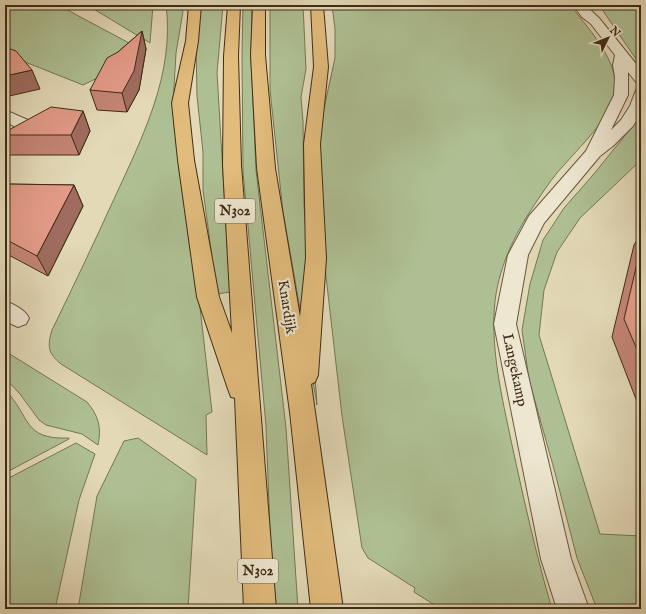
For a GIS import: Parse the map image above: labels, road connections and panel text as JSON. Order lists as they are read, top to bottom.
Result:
{
  "streets": {
    "main road": ["N302", "Knardijk"],
    "street": ["Langekamp"]
  },
  "north": "top right"
}
